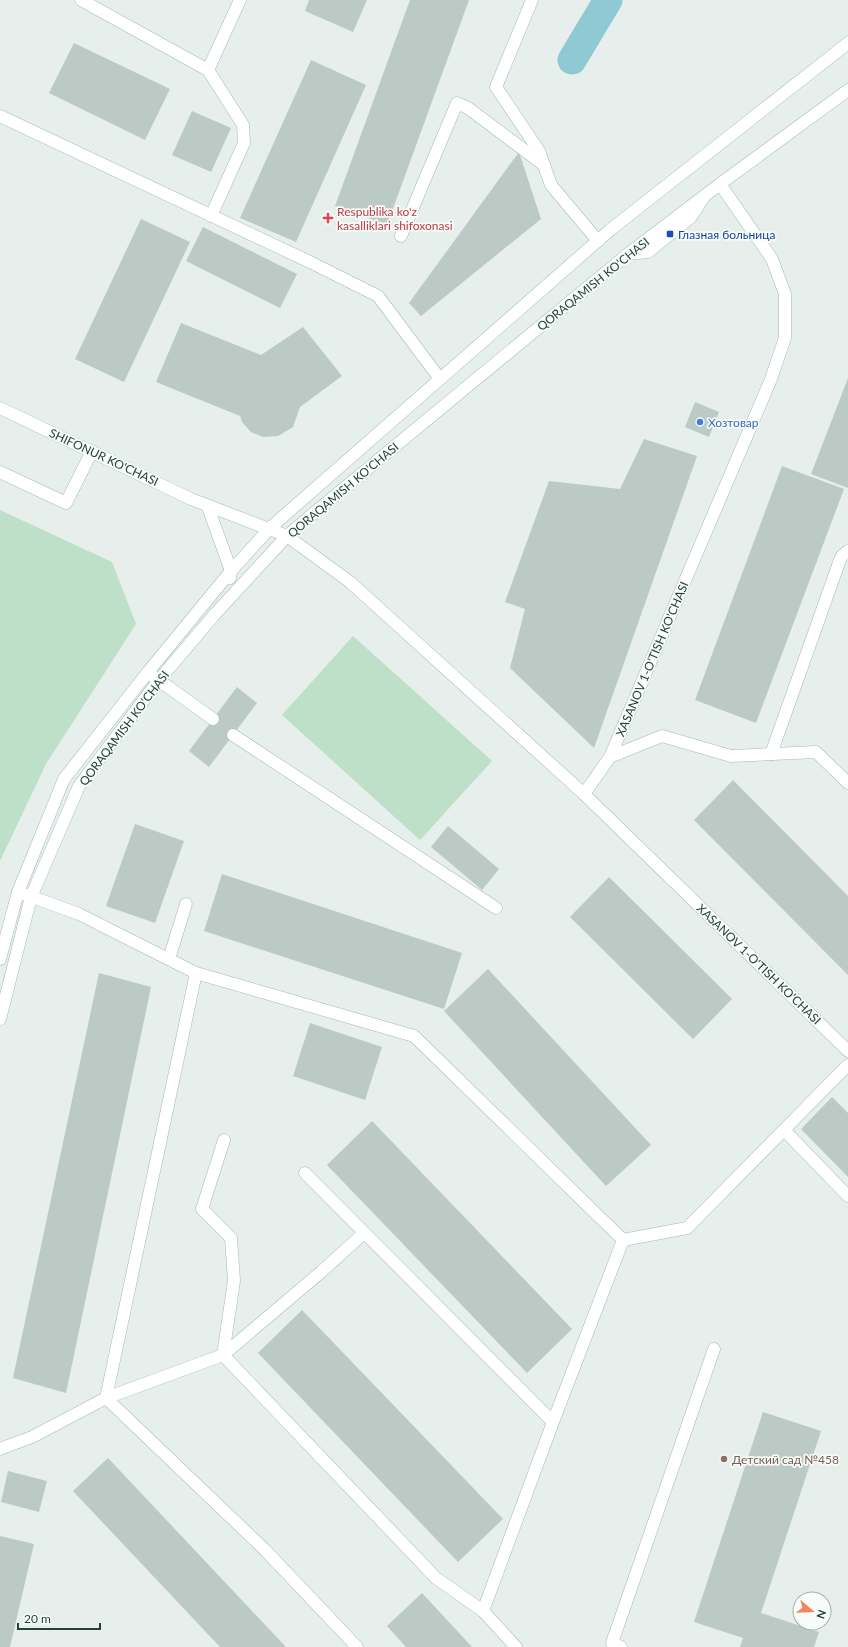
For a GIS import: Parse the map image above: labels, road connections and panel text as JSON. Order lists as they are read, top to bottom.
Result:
{
  "streets": {
    "main road": ["QORAQAMISH KO'CHASI", "SHIFONUR KO'CHASI", "XASANOV 1-O'TISH KO'CHASI"]
  },
  "crossings": [
    ["QORAQAMISH KO'CHASI", "SHIFONUR KO'CHASI"],
    ["QORAQAMISH KO'CHASI", "XASANOV 1-O'TISH KO'CHASI"],
    ["SHIFONUR KO'CHASI", "XASANOV 1-O'TISH KO'CHASI"]
  ],
  "places": {
    "health": ["Respublika ko'z kasalliklari shifoxonasi"],
    "transit": ["Глазная больница"],
    "other": ["Хозтовар", "Детский сад №458"]
  },
  "scale_bar": "20 m",
  "north": "right"
}
